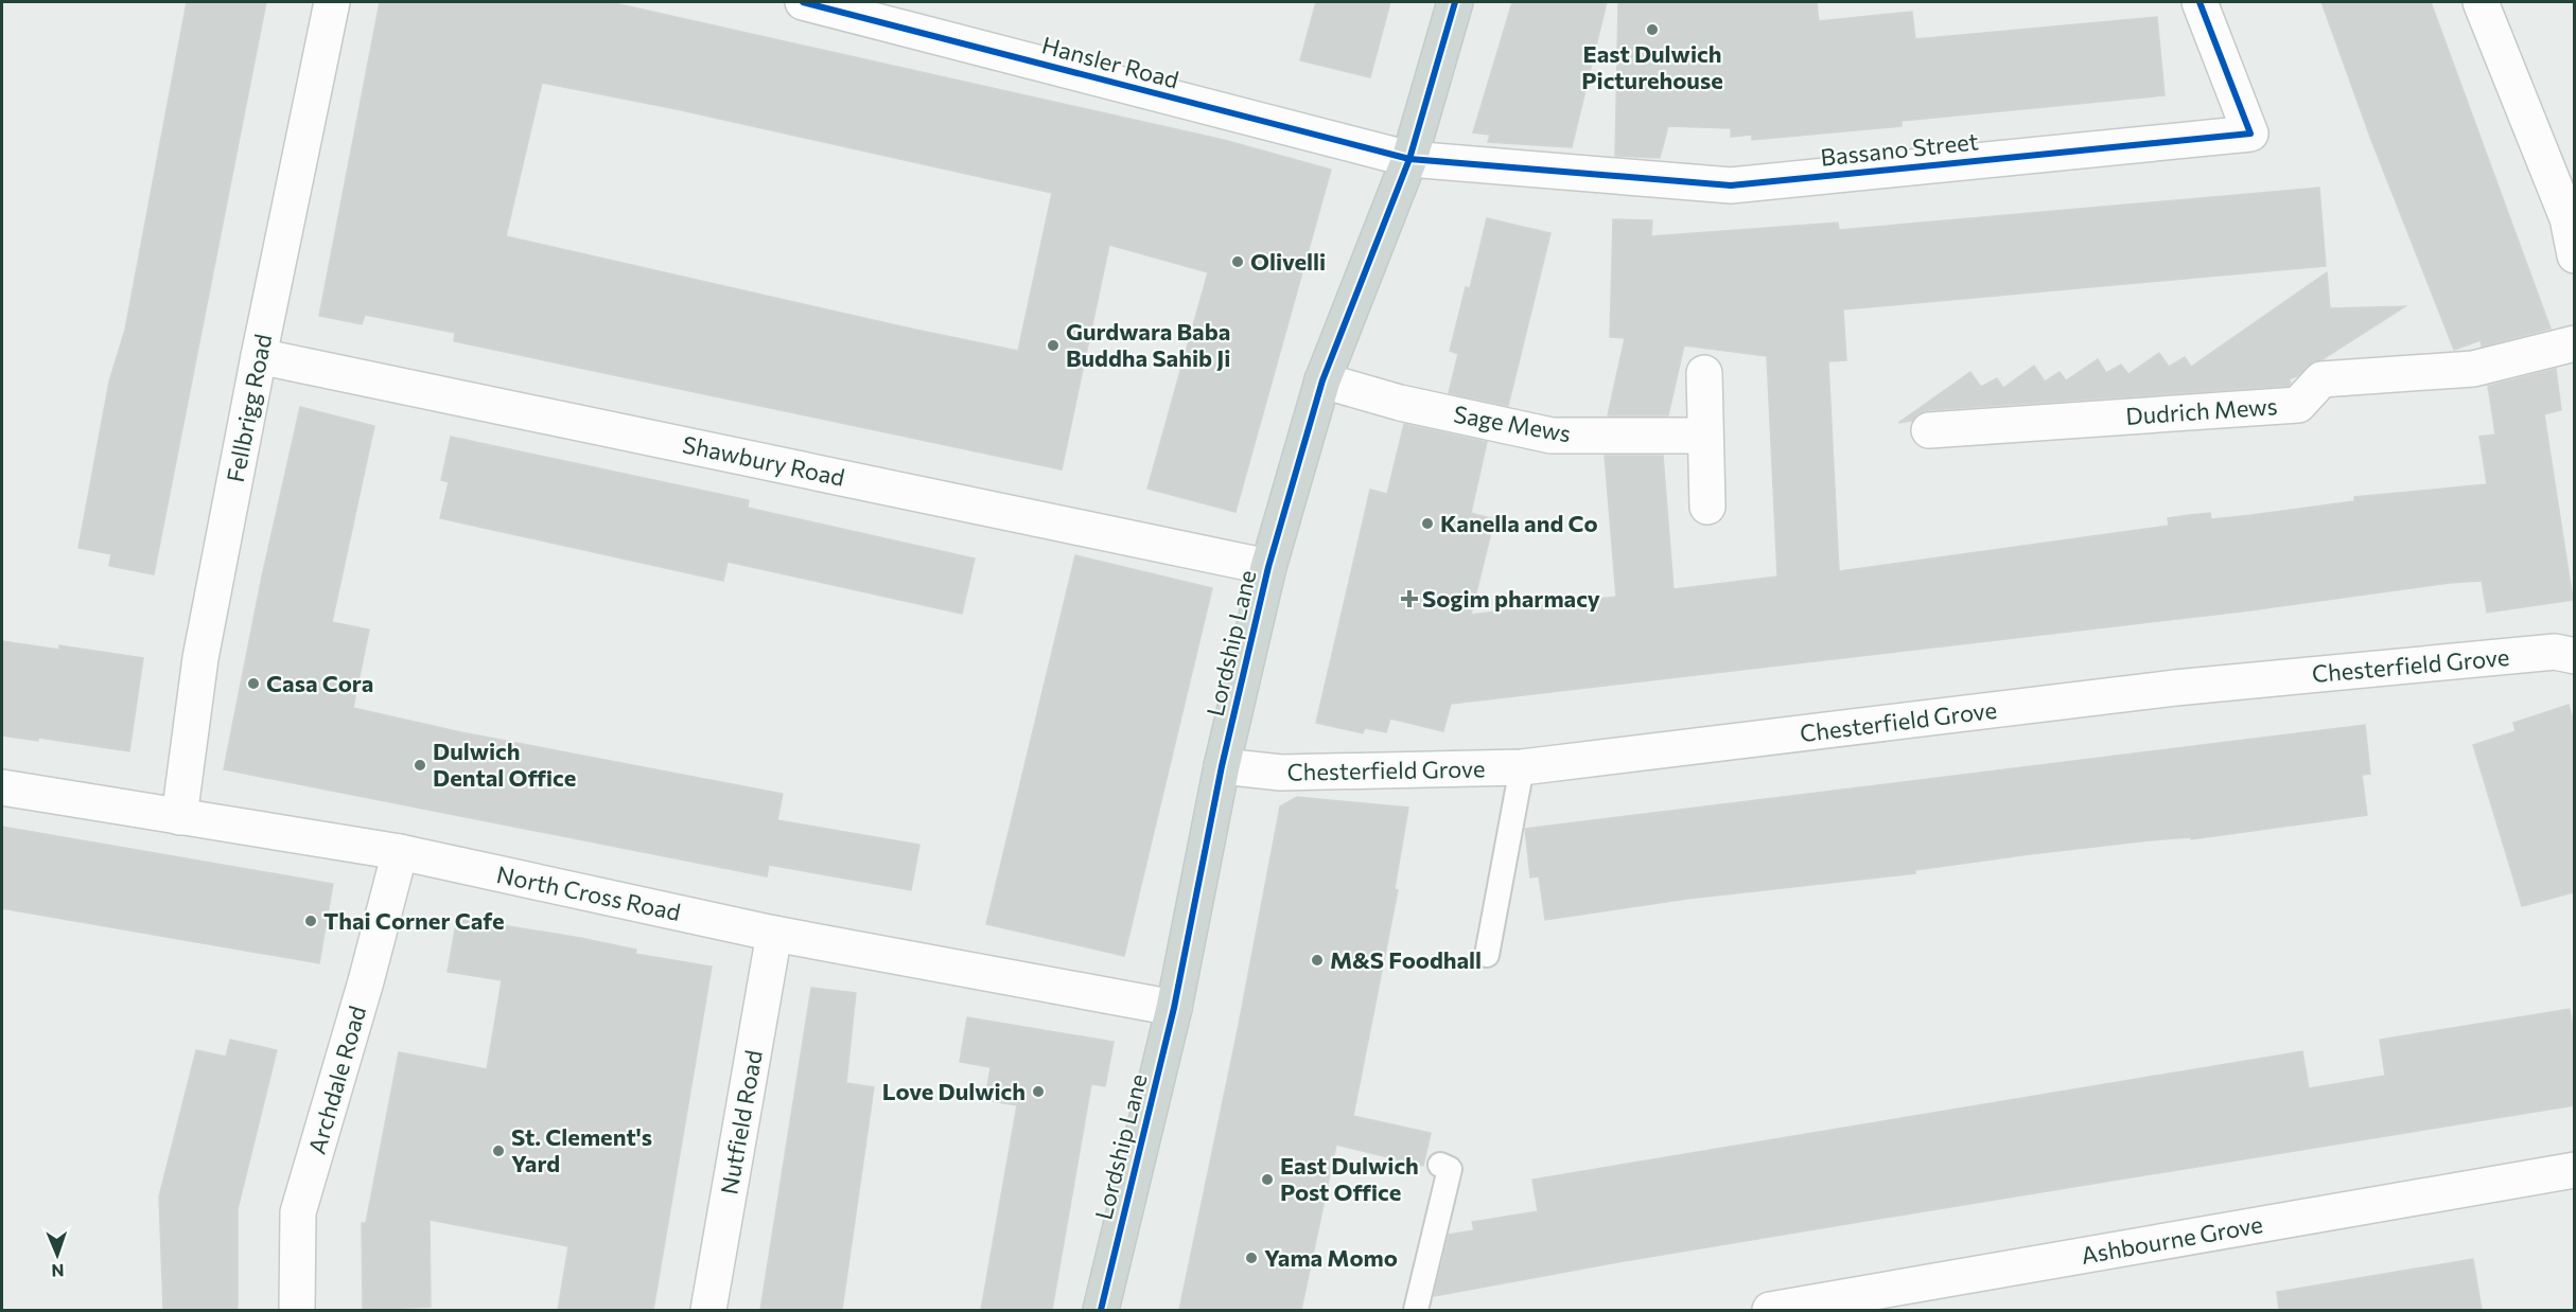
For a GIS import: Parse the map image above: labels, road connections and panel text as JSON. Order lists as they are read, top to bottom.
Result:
{
  "streets": {
    "main road": ["Lordship Lane"],
    "street": [
      "Hansler Road",
      "Bassano Street",
      "Fellbrigg Road",
      "Dudrich Mews",
      "Sage Mews",
      "Shawbury Road",
      "Chesterfield Grove",
      "North Cross Road",
      "Archdale Road",
      "Nutfield Road",
      "Ashbourne Grove"
    ]
  },
  "crossings": [
    ["Hansler Road", "Bassano Street"],
    ["Hansler Road", "Lordship Lane"],
    ["Bassano Street", "Lordship Lane"],
    ["Fellbrigg Road", "Shawbury Road"],
    ["Fellbrigg Road", "North Cross Road"],
    ["Sage Mews", "Lordship Lane"],
    ["Shawbury Road", "Lordship Lane"],
    ["Lordship Lane", "Chesterfield Grove"],
    ["Lordship Lane", "North Cross Road"],
    ["North Cross Road", "Archdale Road"],
    ["North Cross Road", "Nutfield Road"]
  ],
  "places": {
    "other": [
      "East Dulwich Picturehouse",
      "Olivelli",
      "Gurdwara Baba Buddha Sahib Ji",
      "Kanella and Co",
      "Casa Cora",
      "Dulwich Dental Office",
      "Thai Corner Cafe",
      "M&S Foodhall",
      "Love Dulwich",
      "St. Clement's Yard",
      "East Dulwich Post Office",
      "Yama Momo"
    ],
    "health": ["Sogim pharmacy"]
  },
  "north": "bottom"
}
